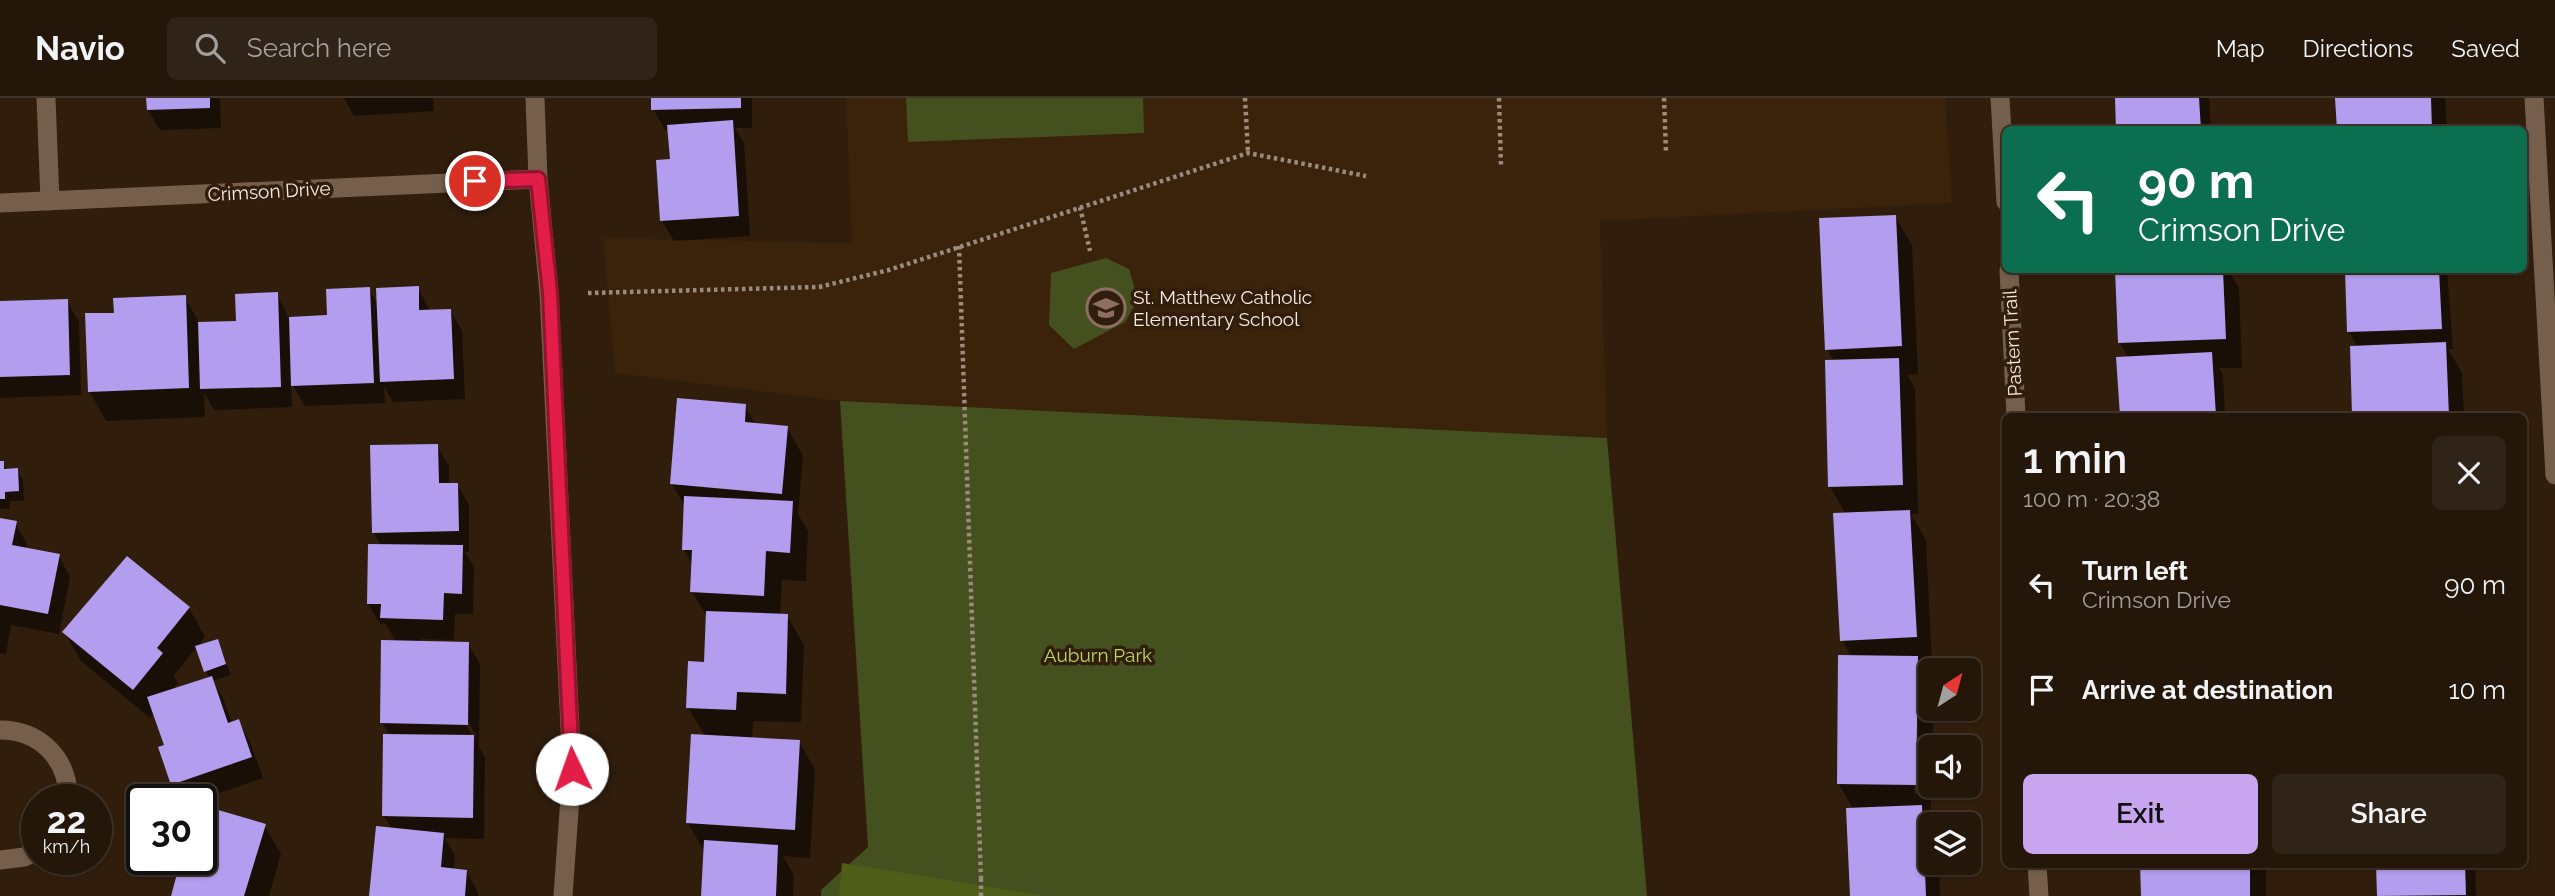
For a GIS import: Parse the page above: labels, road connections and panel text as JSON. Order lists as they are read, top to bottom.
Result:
{
  "streets": {
    "street": ["Crimson Drive", "Pastern Trail"]
  },
  "parks": ["Auburn Park"],
  "places": {
    "school or university": ["St. Matthew Catholic Elementary School"]
  },
  "north": "top right",
  "page": {
    "header": "Navio",
    "search": "Search here",
    "nav": ["Map", "Directions", "Saved"],
    "turn": ["90 m", "Crimson Drive"],
    "heading": ["1 min", "100 m · 20:38"],
    "list": [
      {
        "name": "Turn left",
        "note": "Crimson Drive",
        "value": "90 m"
      },
      {
        "name": "Arrive at destination",
        "value": "10 m"
      }
    ],
    "buttons": ["Exit", "Share"],
    "speed": "22 km/h",
    "limit": "30"
  }
}
